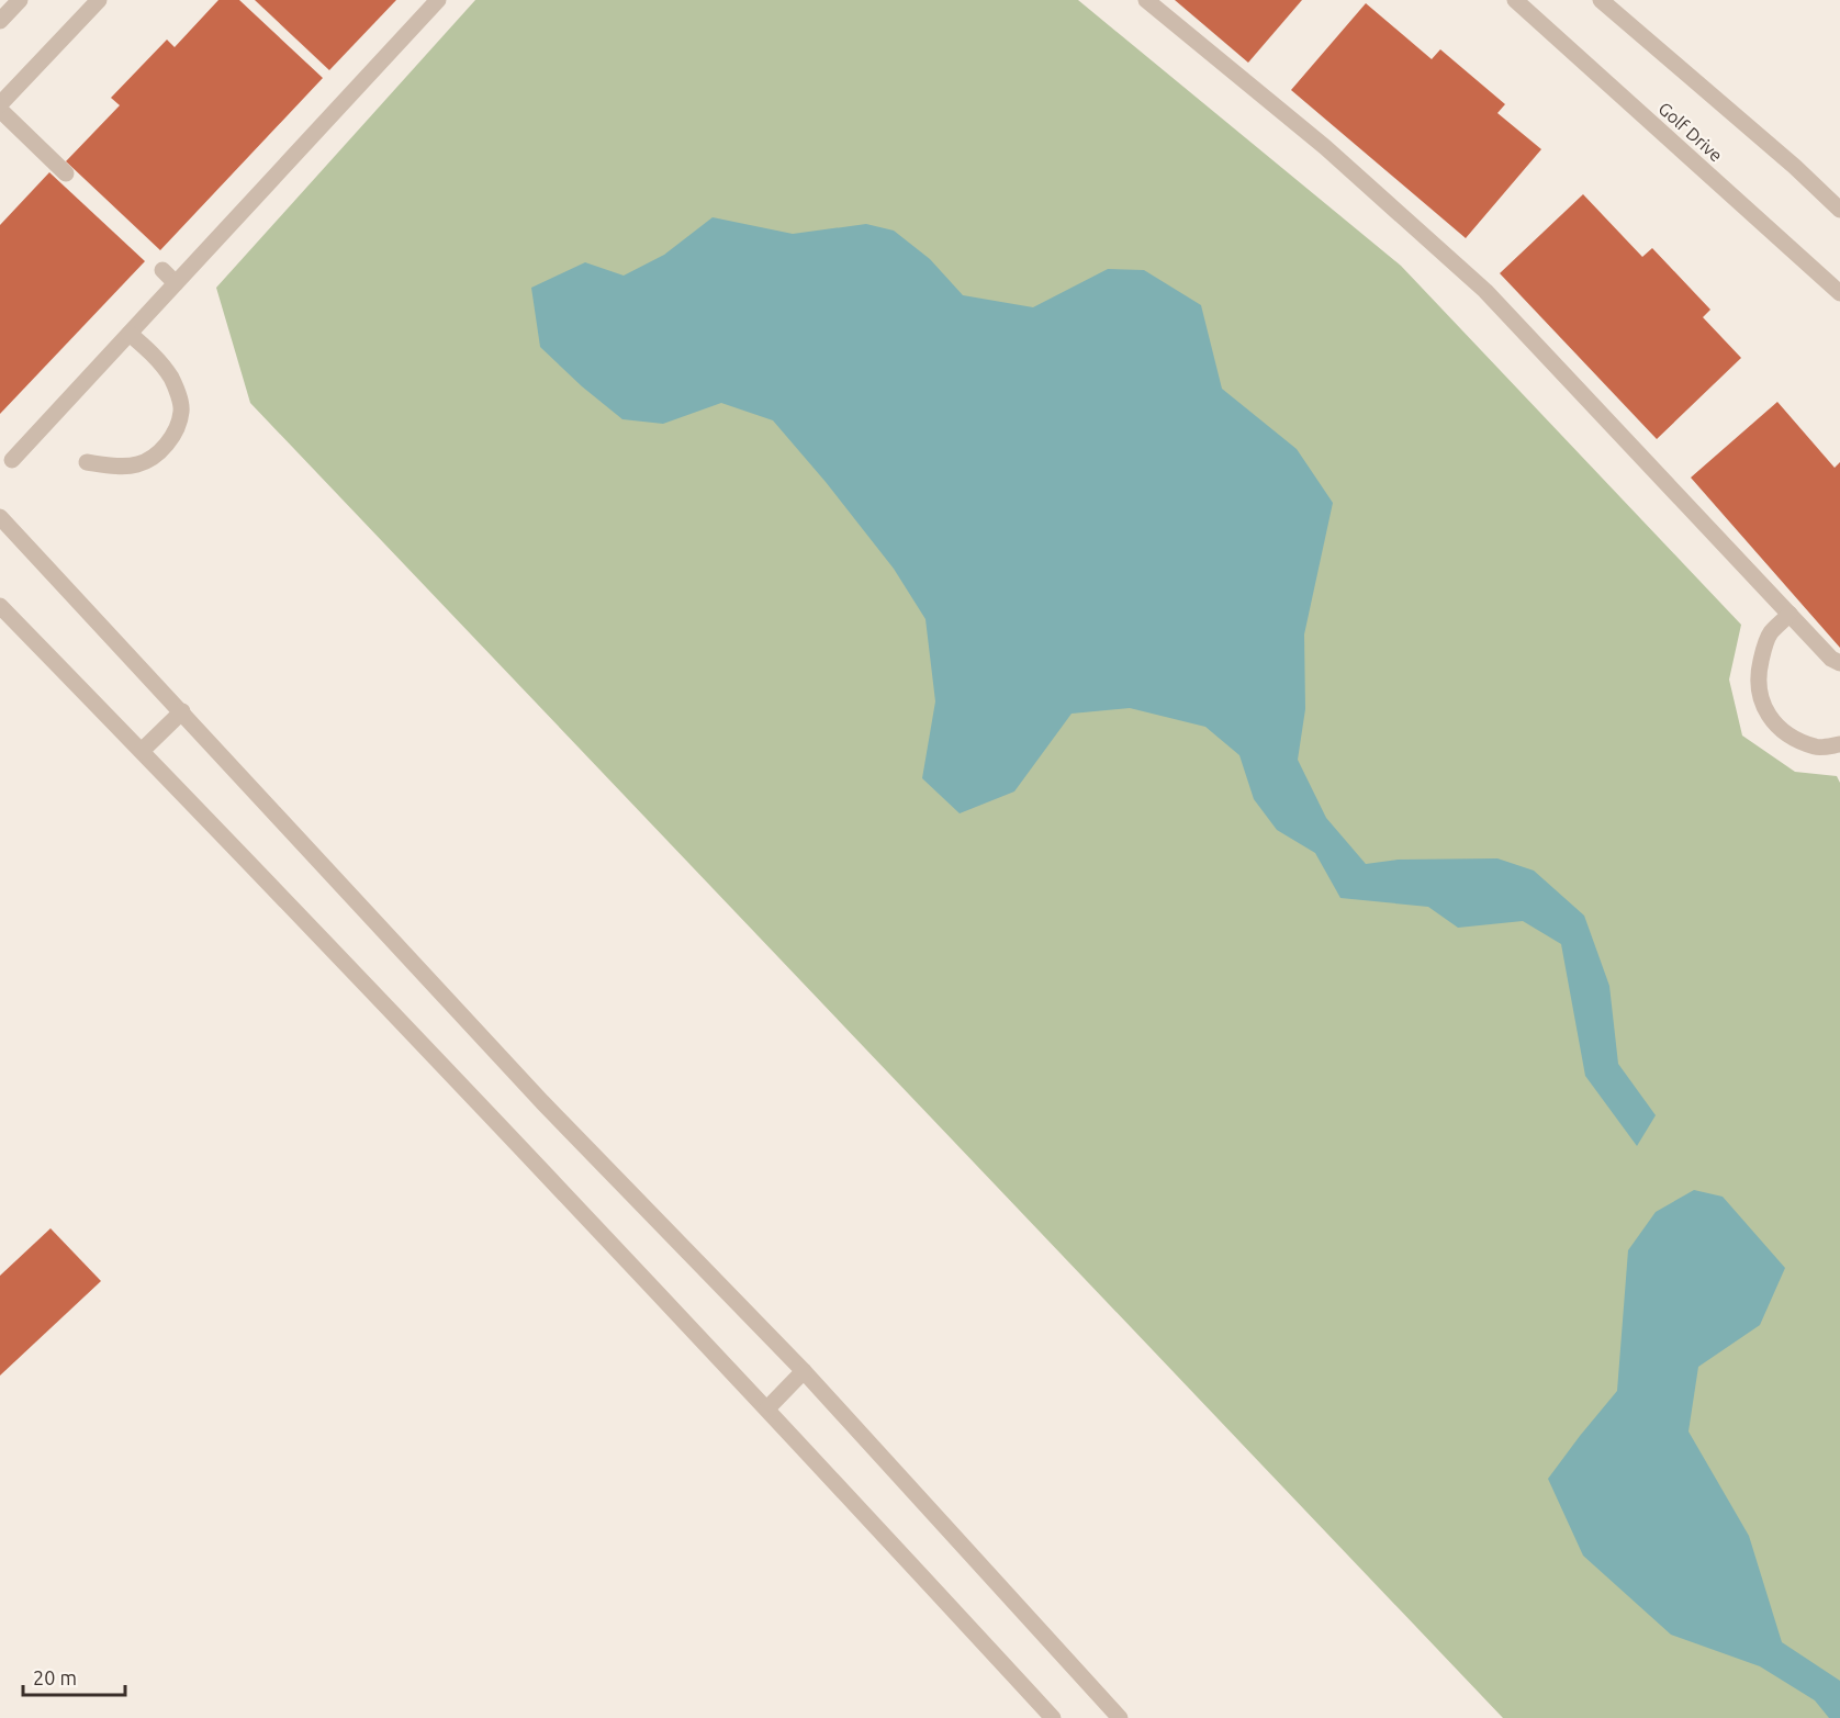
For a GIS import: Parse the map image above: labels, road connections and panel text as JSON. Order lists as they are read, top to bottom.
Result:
{
  "streets": {
    "street": ["Golf Drive"]
  },
  "scale_bar": "20 m"
}
